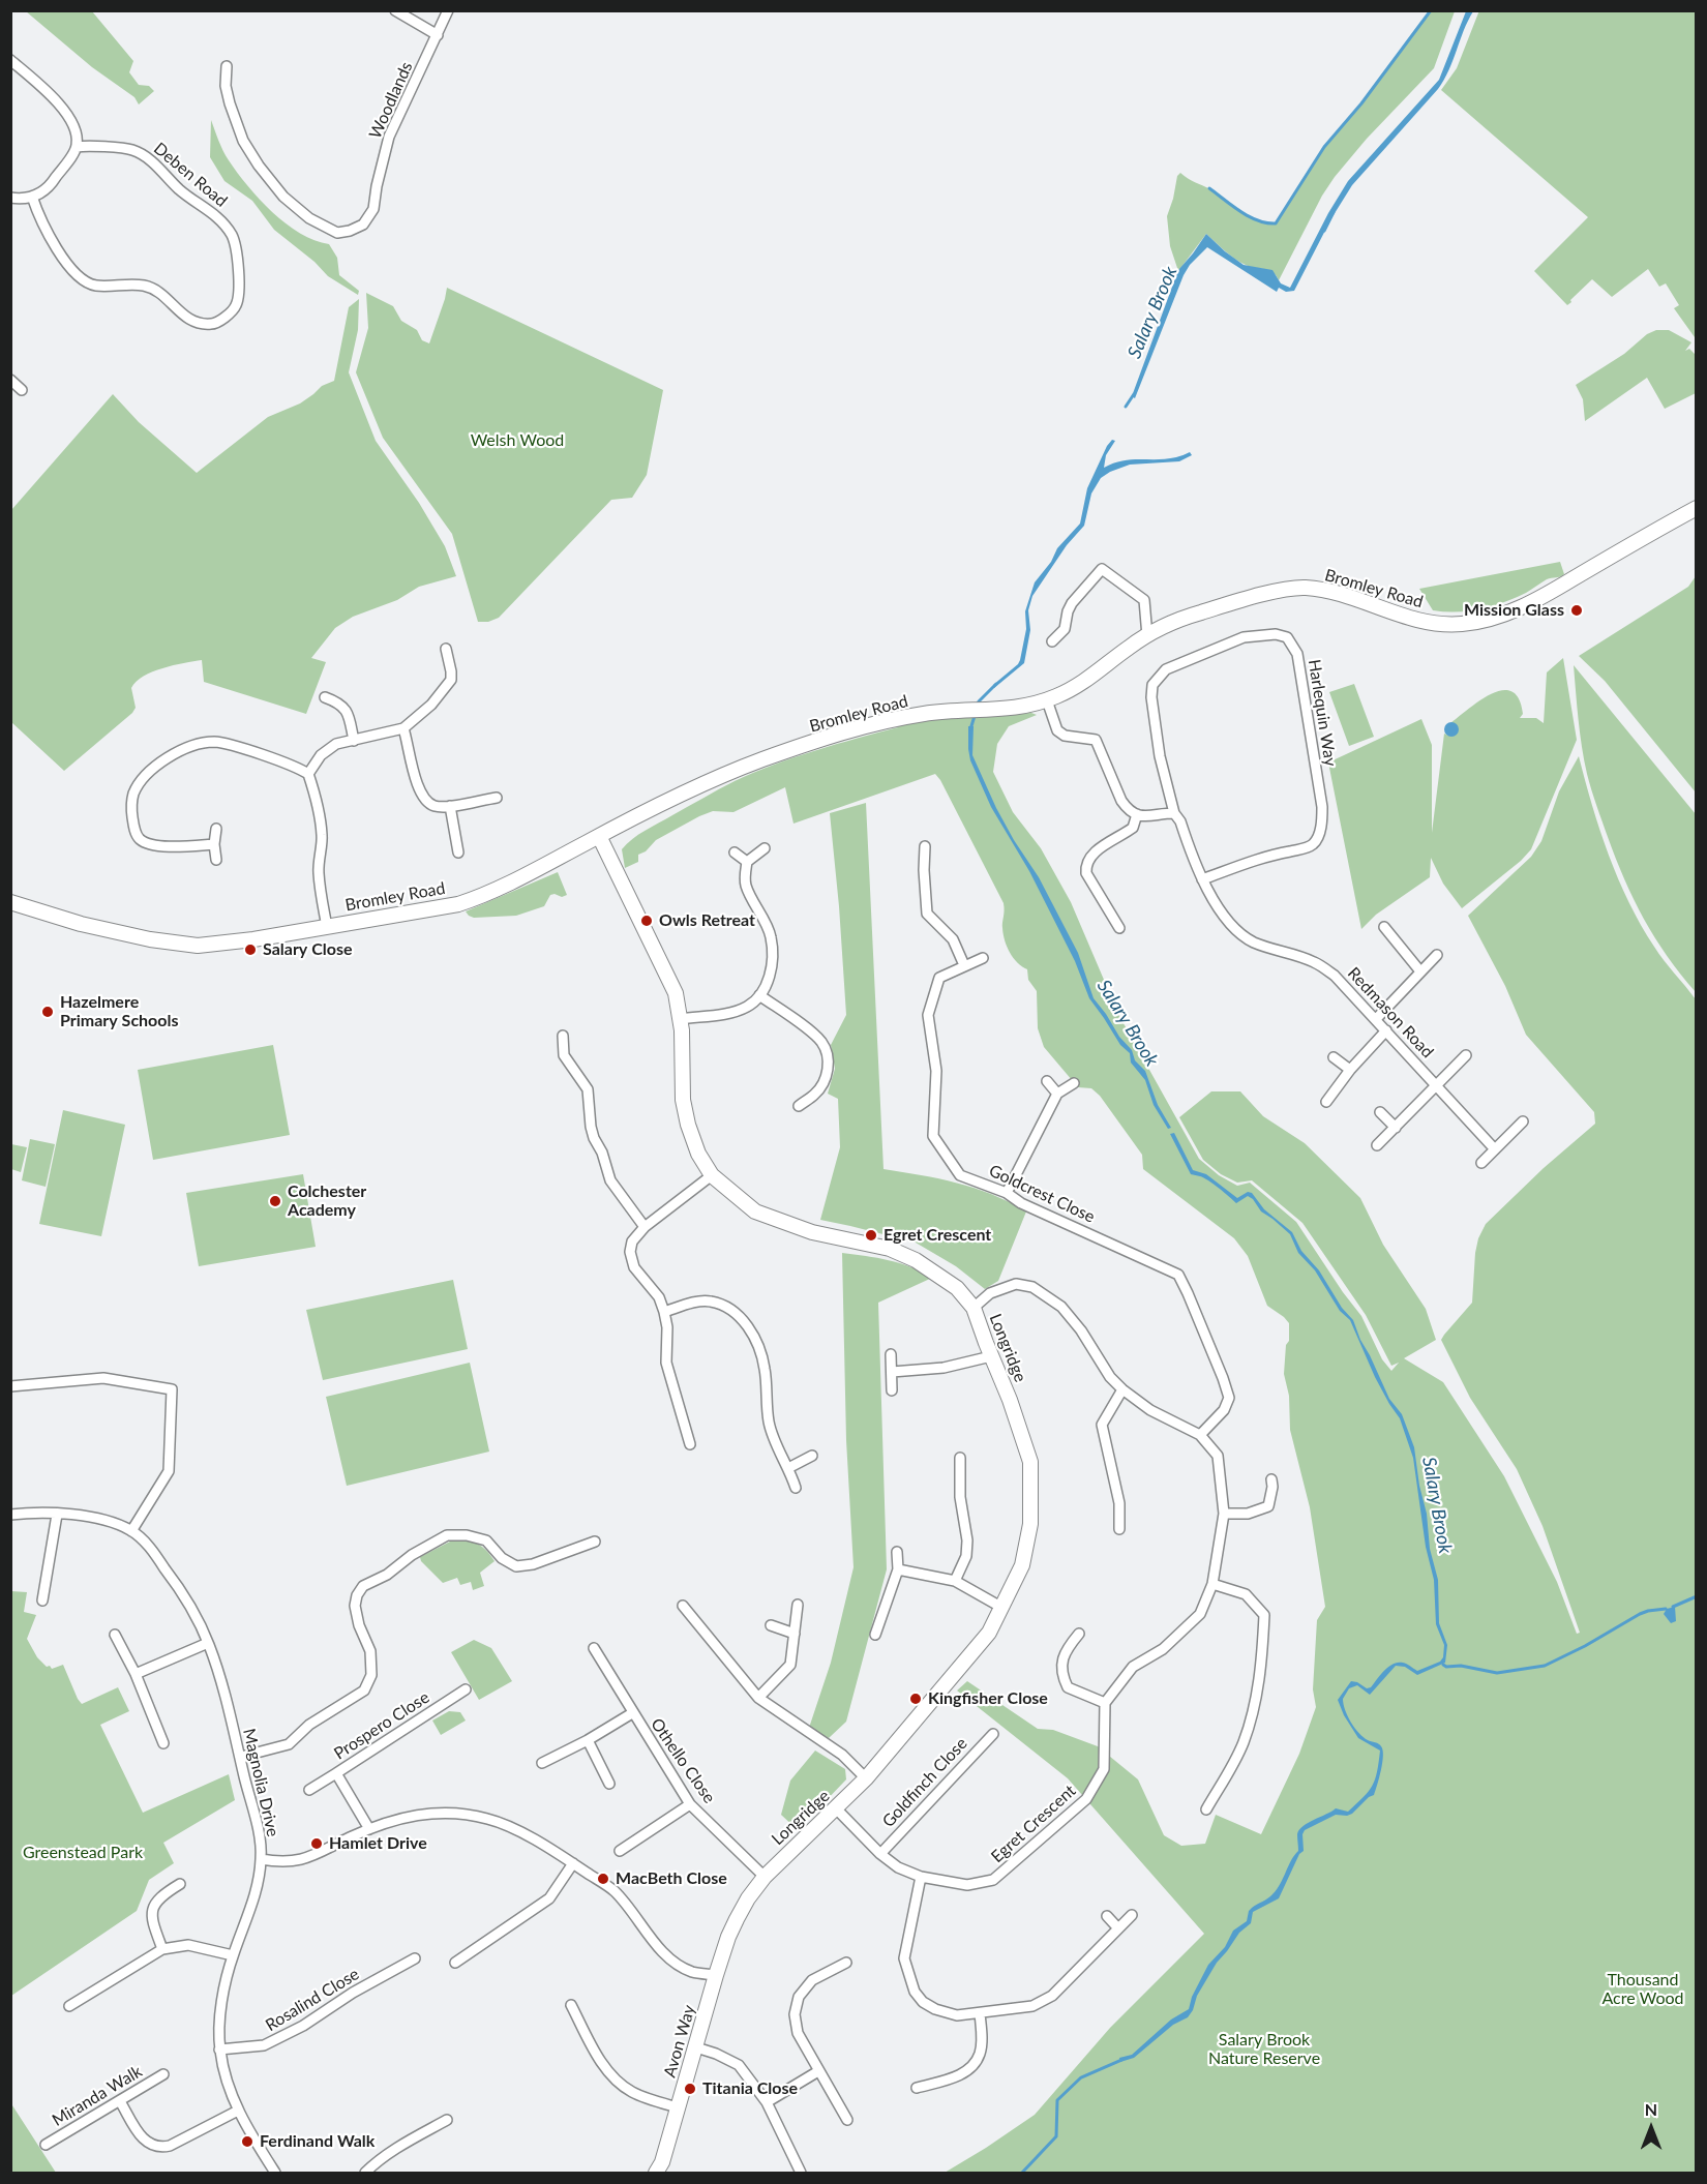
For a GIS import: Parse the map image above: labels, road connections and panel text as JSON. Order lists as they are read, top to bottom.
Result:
{
  "streets": {
    "street": [
      "Woodlands",
      "Deben Road",
      "Bromley Road",
      "Harlequin Way",
      "Redmason Road",
      "Goldcrest Close",
      "Longridge",
      "Prospero Close",
      "Othello Close",
      "Magnolia Drive",
      "Goldfinch Close",
      "Egret Crescent",
      "Rosalind Close",
      "Avon Way",
      "Miranda Walk"
    ]
  },
  "crossings": [
    ["Bromley Road", "Longridge"],
    ["Harlequin Way", "Redmason Road"],
    ["Longridge", "Othello Close"],
    ["Longridge", "Egret Crescent"],
    ["Longridge", "Avon Way"],
    ["Magnolia Drive", "Rosalind Close"],
    ["Goldfinch Close", "Egret Crescent"]
  ],
  "water": ["Salary Brook"],
  "parks": [
    "Welsh Wood",
    "Greenstead Park",
    "Thousand Acre Wood",
    "Salary Brook Nature Reserve"
  ],
  "places": [
    "Mission Glass",
    "Owls Retreat",
    "Salary Close",
    "Hazelmere Primary Schools",
    "Colchester Academy",
    "Egret Crescent",
    "Kingfisher Close",
    "Hamlet Drive",
    "MacBeth Close",
    "Titania Close",
    "Ferdinand Walk"
  ],
  "north": "top"
}
